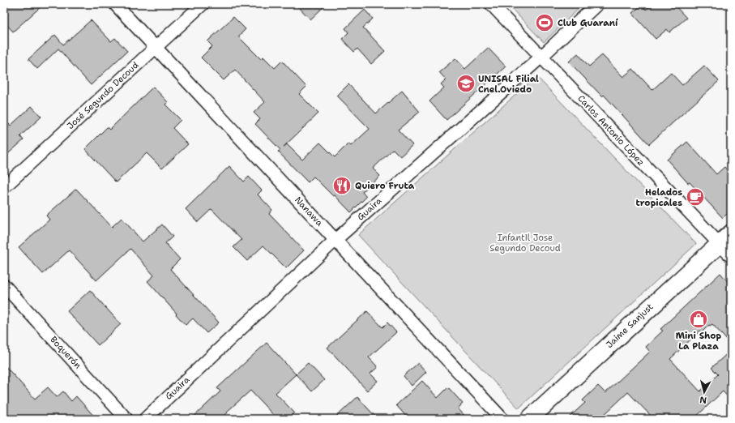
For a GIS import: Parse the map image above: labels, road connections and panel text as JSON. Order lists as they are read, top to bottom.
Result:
{
  "streets": {
    "main road": ["Jaime Sanjust"],
    "street": [
      "José Segundo Decoud",
      "Carlos Antonio López",
      "Guaira",
      "Nanawa",
      "Boquerón"
    ]
  },
  "crossings": [
    ["José Segundo Decoud", "Nanawa"],
    ["Carlos Antonio López", "Guaira"],
    ["Carlos Antonio López", "Jaime Sanjust"],
    ["Guaira", "Nanawa"]
  ],
  "parks": ["Infantil Jose Segundo Decoud"],
  "places": {
    "sports": ["Club Guaraní"],
    "school or university": ["UNISAL Filial Cnel.Oviedo"],
    "restaurant": ["Quiero Fruta"],
    "cafe": ["Helados tropicales"],
    "shop": ["Mini Shop La Plaza"]
  },
  "north": "bottom"
}
